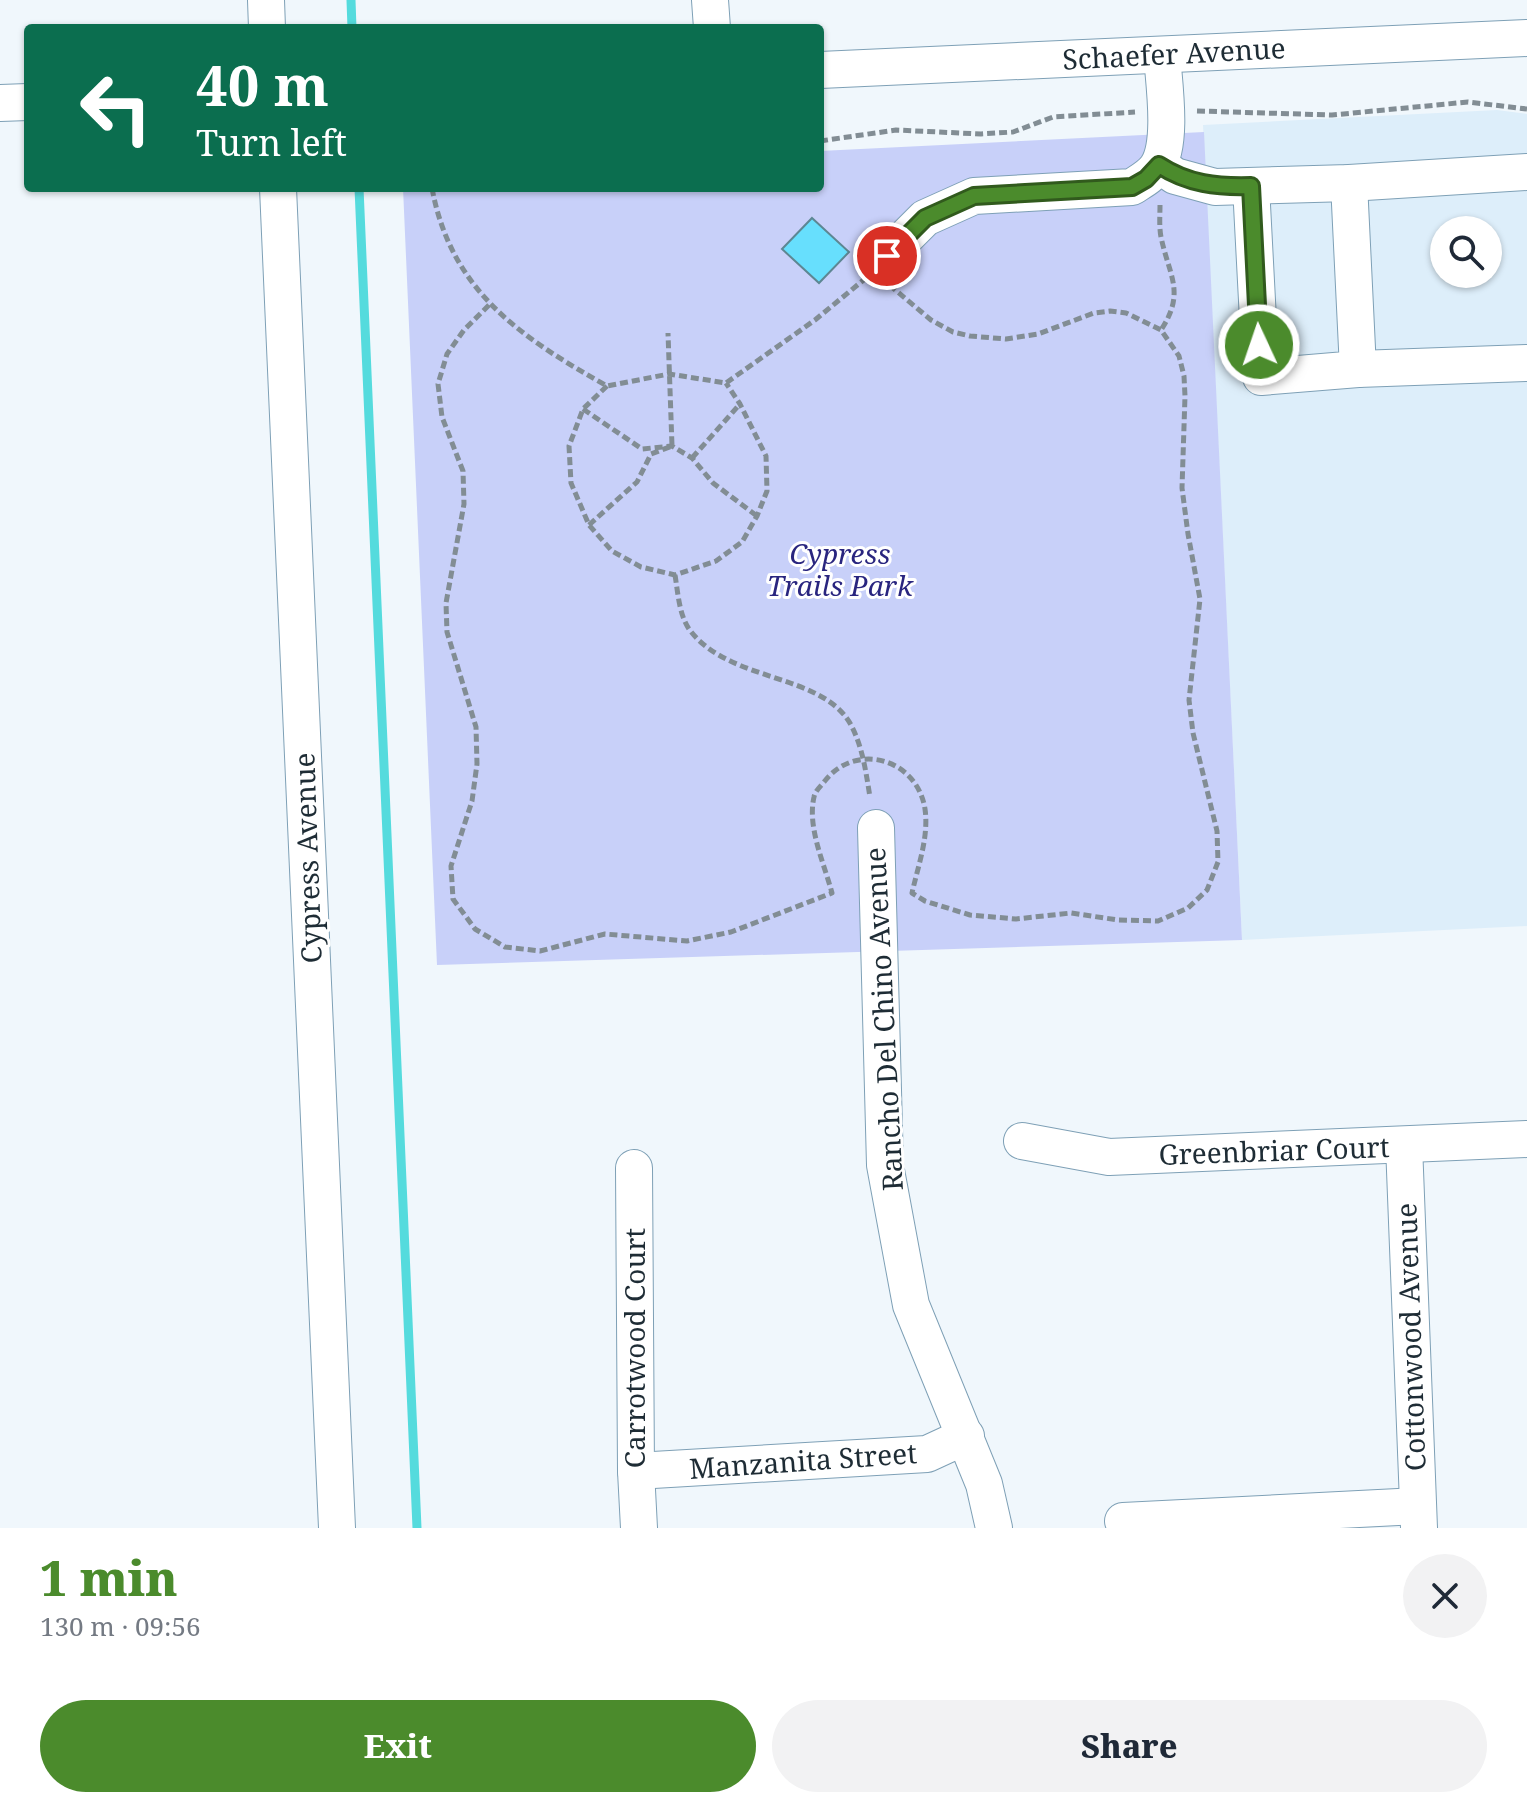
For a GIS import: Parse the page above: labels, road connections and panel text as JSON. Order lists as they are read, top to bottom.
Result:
{
  "streets": {
    "street": [
      "Schaefer Avenue",
      "Cypress Avenue",
      "Rancho Del Chino Avenue",
      "Greenbriar Court",
      "Cottonwood Avenue",
      "Carrotwood Court",
      "Manzanita Street"
    ]
  },
  "crossings": [
    ["Rancho Del Chino Avenue", "Manzanita Street"],
    ["Greenbriar Court", "Cottonwood Avenue"],
    ["Carrotwood Court", "Manzanita Street"]
  ],
  "parks": ["Cypress Trails Park"],
  "page": {
    "turn": ["40 m", "Turn left"],
    "heading": ["1 min", "130 m · 09:56"],
    "buttons": ["Exit", "Share"]
  }
}
